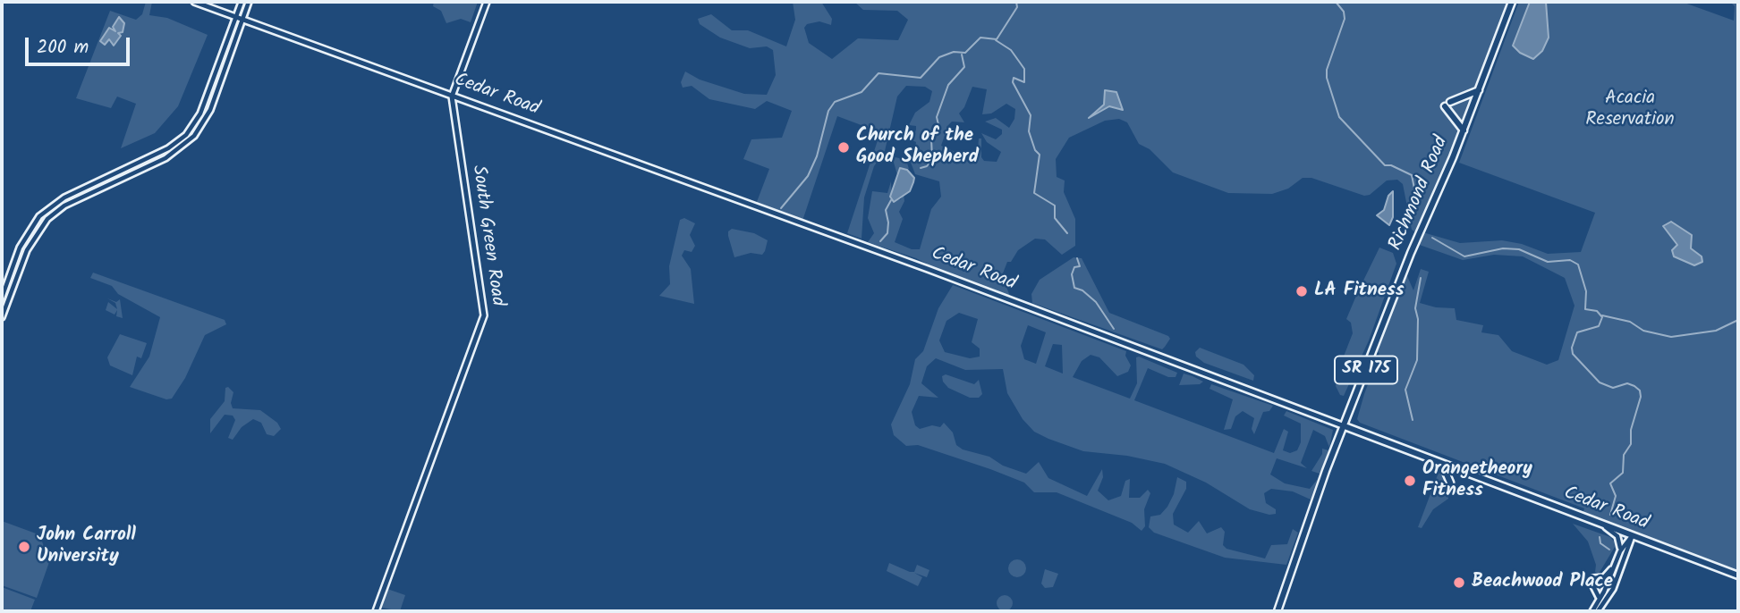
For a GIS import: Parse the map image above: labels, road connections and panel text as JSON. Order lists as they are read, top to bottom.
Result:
{
  "streets": {
    "main road": [
      "Cedar Road",
      "Richmond Road",
      "South Green Road",
      "SR 175"
    ]
  },
  "crossings": [
    ["Cedar Road", "Richmond Road"],
    ["Cedar Road", "South Green Road"]
  ],
  "parks": ["Acacia Reservation"],
  "places": [
    "Church of the Good Shepherd",
    "LA Fitness",
    "Orangetheory Fitness",
    "John Carroll University",
    "Beachwood Place"
  ],
  "scale_bar": "200 m"
}
